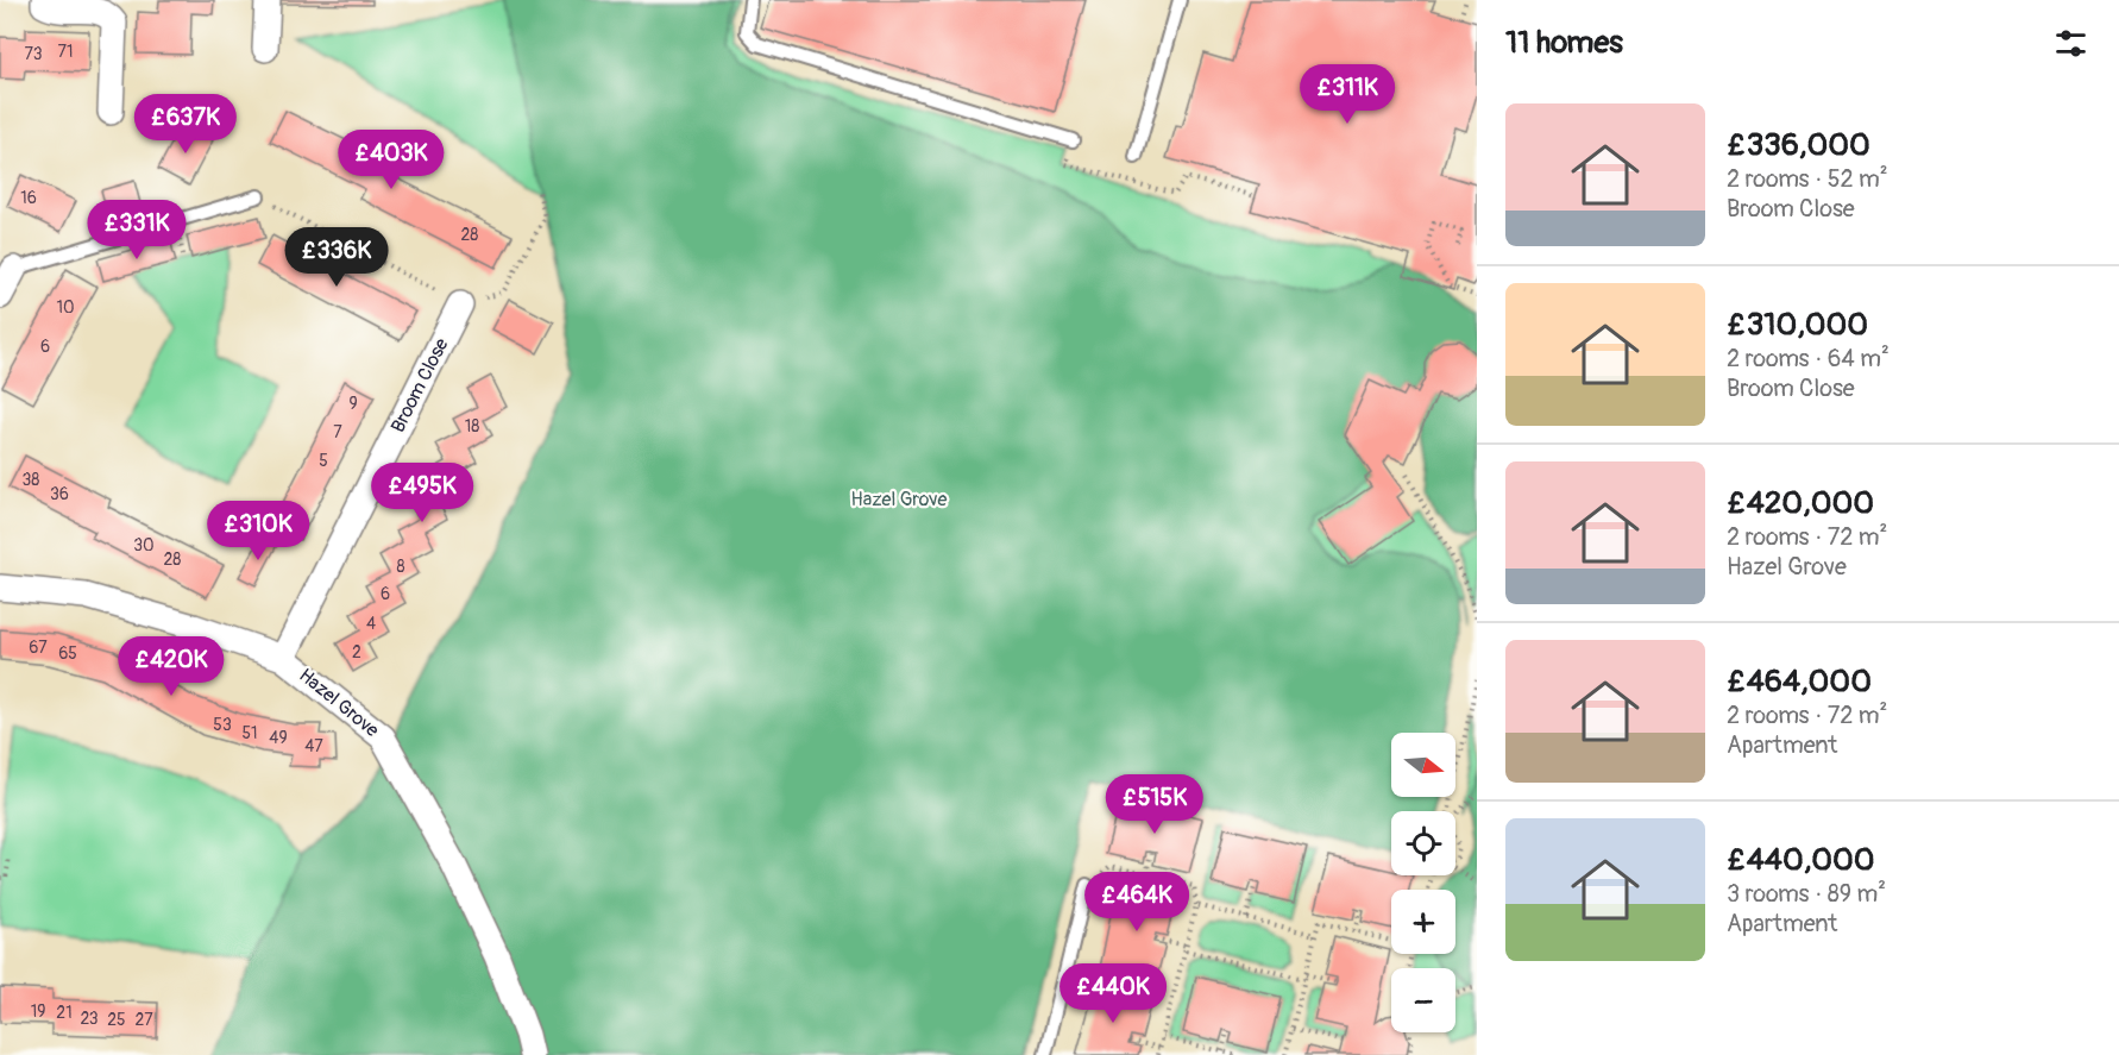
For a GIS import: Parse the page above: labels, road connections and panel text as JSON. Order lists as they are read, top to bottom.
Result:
{
  "streets": {
    "street": ["Broom Close", "Hazel Grove"]
  },
  "crossings": [
    ["Broom Close", "Hazel Grove"]
  ],
  "parks": ["Hazel Grove"],
  "house_numbers": [
    "71",
    "73",
    "16",
    "28",
    "10",
    "6",
    "9",
    "18",
    "7",
    "5",
    "38",
    "36",
    "30",
    "28",
    "8",
    "6",
    "4",
    "67",
    "2",
    "65",
    "53",
    "51",
    "49",
    "47",
    "19",
    "21",
    "23",
    "25",
    "27"
  ],
  "north": "right",
  "page": {
    "heading": "11 homes",
    "price": [
      "£311K",
      "£637K",
      "£403K",
      "£331K",
      "£336K",
      "£495K",
      "£310K",
      "£420K",
      "£515K",
      "£464K",
      "£440K"
    ],
    "list": [
      {
        "name": "£336,000",
        "note": "2 rooms · 52 m² · Broom Close"
      },
      {
        "name": "£310,000",
        "note": "2 rooms · 64 m² · Broom Close"
      },
      {
        "name": "£420,000",
        "note": "2 rooms · 72 m² · Hazel Grove"
      },
      {
        "name": "£464,000",
        "note": "2 rooms · 72 m² · Apartment"
      },
      {
        "name": "£440,000",
        "note": "3 rooms · 89 m² · Apartment"
      }
    ],
    "map_buttons": ["+", "−"]
  }
}
